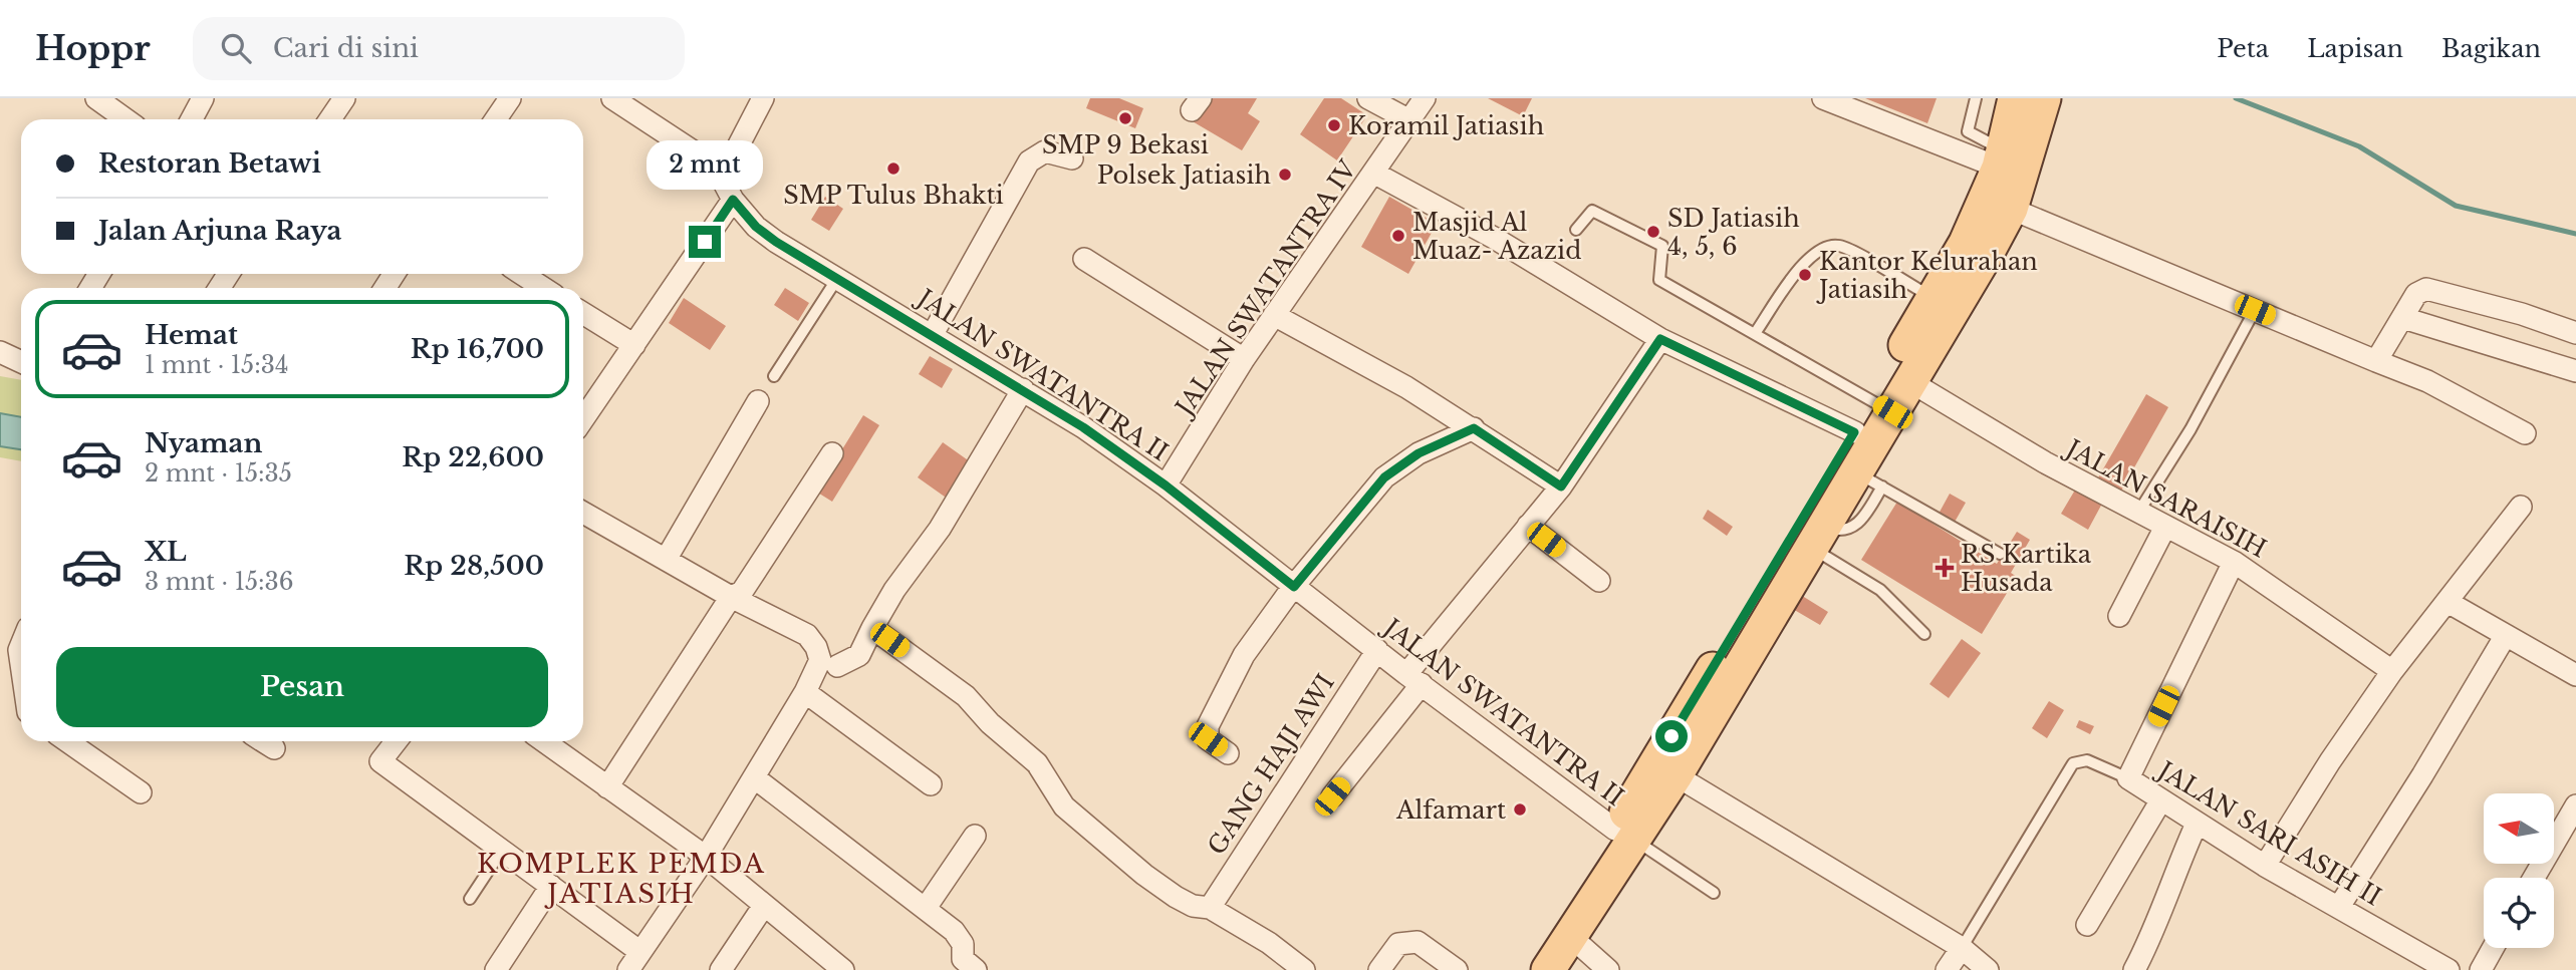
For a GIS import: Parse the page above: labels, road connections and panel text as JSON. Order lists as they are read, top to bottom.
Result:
{
  "streets": {
    "street": [
      "JALAN SWATANTRA IV",
      "JALAN SWATANTRA II",
      "JALAN SARAISIH",
      "GANG HAJI AWI",
      "JALAN SARI ASIH II"
    ]
  },
  "crossings": [
    ["JALAN SWATANTRA IV", "JALAN SWATANTRA II"],
    ["JALAN SWATANTRA II", "GANG HAJI AWI"],
    ["JALAN SARAISIH", "JALAN SARI ASIH II"]
  ],
  "districts": ["KOMPLEK PEMDA JATIASIH"],
  "places": {
    "other": [
      "SMP 9 Bekasi",
      "Koramil Jatiasih",
      "SMP Tulus Bhakti",
      "Polsek Jatiasih",
      "SD Jatiasih 4, 5, 6",
      "Masjid Al Muaz- Azazid",
      "Kantor Kelurahan Jatiasih",
      "Alfamart"
    ],
    "health": ["RS Kartika Husada"]
  },
  "north": "left",
  "page": {
    "header": "Hoppr",
    "search": "Cari di sini",
    "nav": ["Peta", "Lapisan", "Bagikan"],
    "banner": ["Restoran Betawi", "Jalan Arjuna Raya"],
    "bubble": "2 mnt",
    "list": [
      {
        "name": "Hemat",
        "note": "1 mnt · 15:34",
        "value": "Rp 16,700"
      },
      {
        "name": "Nyaman",
        "note": "2 mnt · 15:35",
        "value": "Rp 22,600"
      },
      {
        "name": "XL",
        "note": "3 mnt · 15:36",
        "value": "Rp 28,500"
      }
    ],
    "buttons": "Pesan"
  }
}
